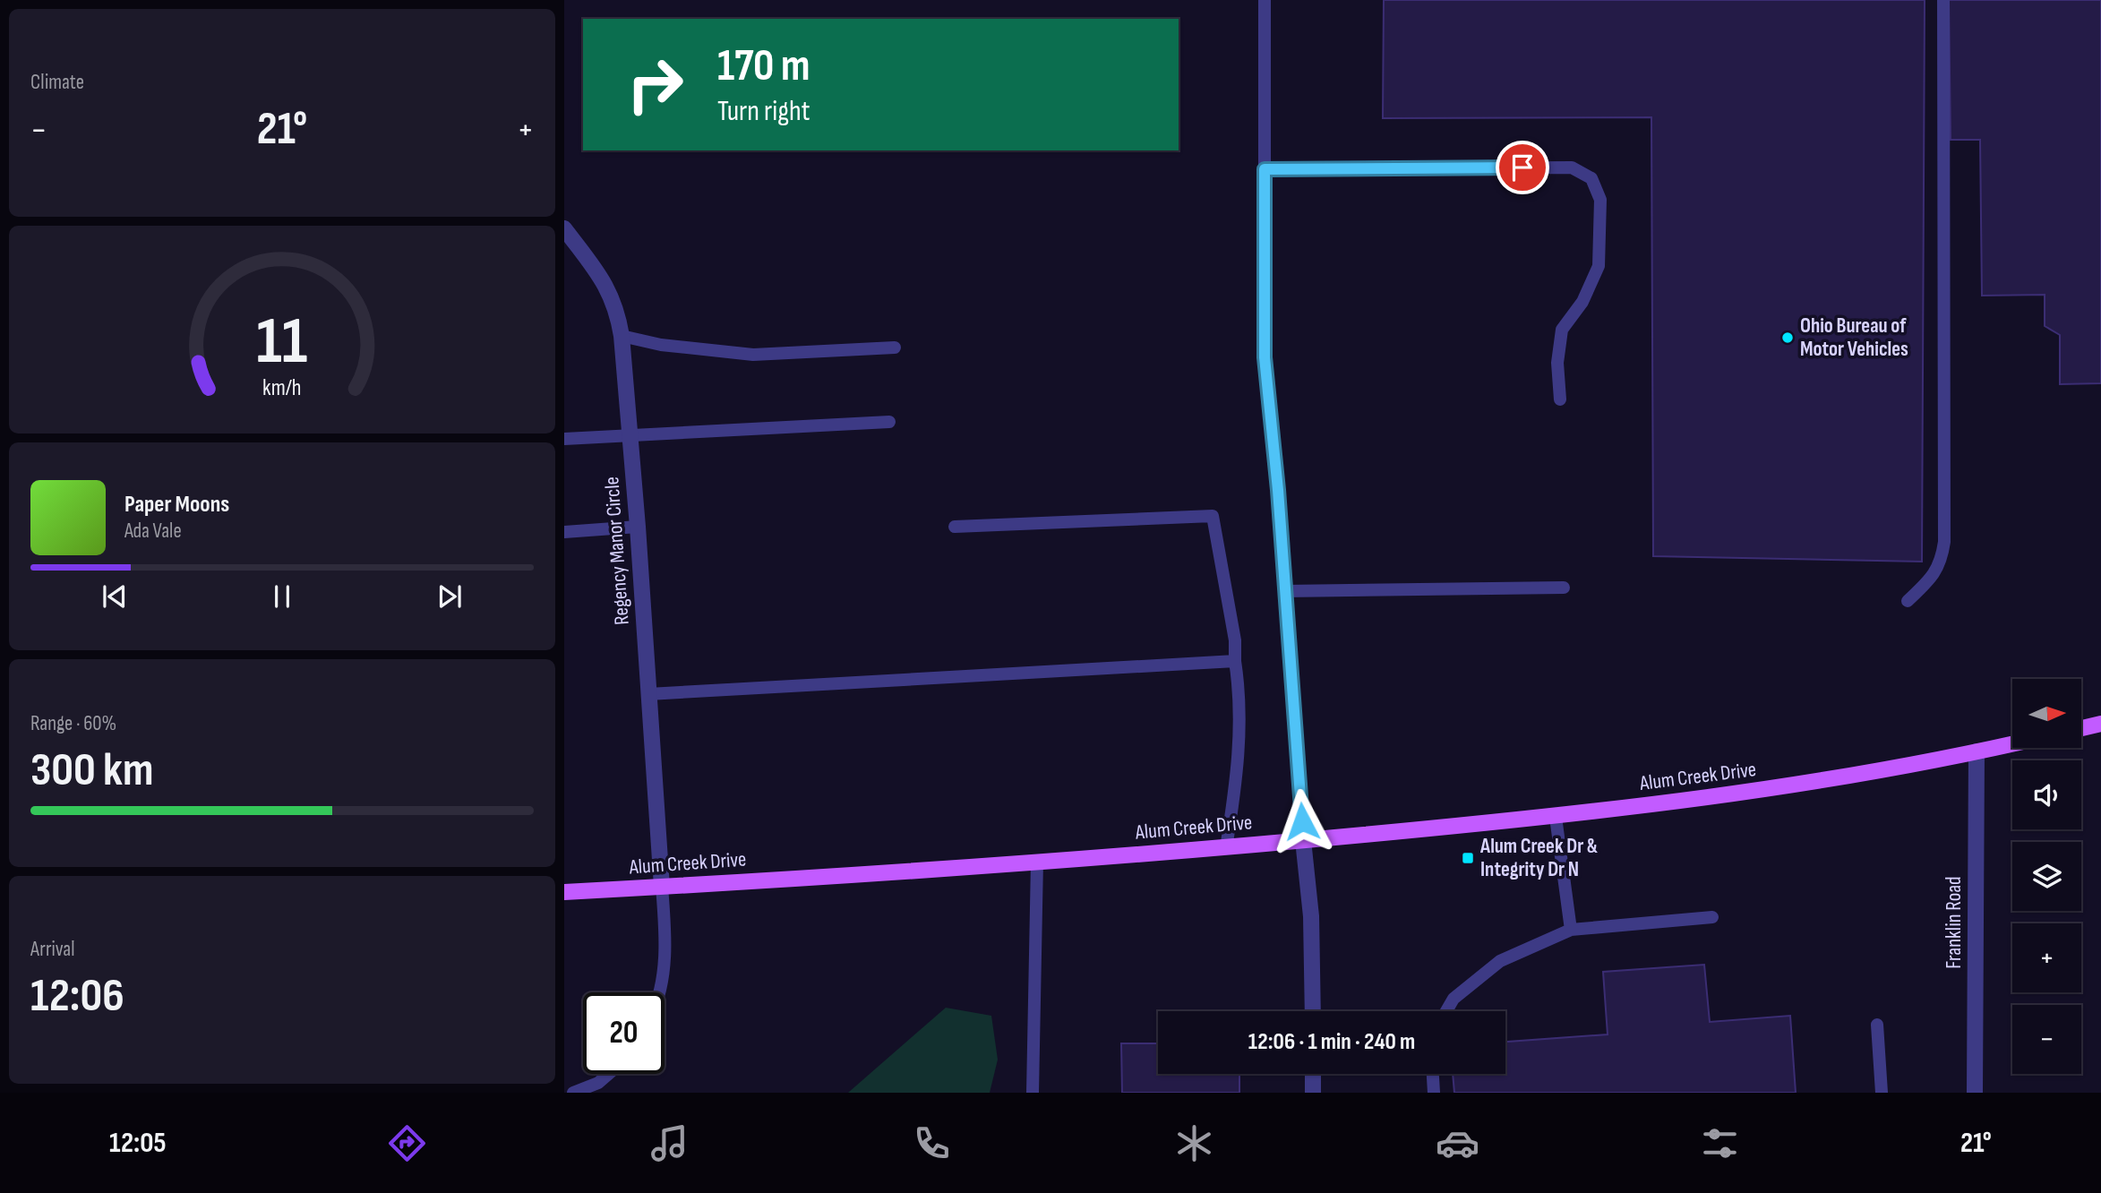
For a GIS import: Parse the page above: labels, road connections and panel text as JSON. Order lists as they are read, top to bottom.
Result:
{
  "streets": {
    "main road": ["Alum Creek Drive"],
    "street": ["Regency Manor Circle", "Franklin Road"]
  },
  "crossings": [
    ["Regency Manor Circle", "Alum Creek Drive"],
    ["Alum Creek Drive", "Franklin Road"]
  ],
  "places": {
    "other": ["Ohio Bureau of Motor Vehicles"],
    "transit": ["Alum Creek Dr & Integrity Dr N"]
  },
  "north": "right",
  "page": {
    "tile": [
      "Climate",
      ["Range · 60%", "300 km"],
      ["Arrival", "12:06"]
    ],
    "turn": ["170 m", "Turn right"],
    "heat": ["−", "21°", "+"],
    "song": ["Paper Moons", "Ada Vale"],
    "map_buttons": ["+", "−"],
    "limit": "20",
    "trip": "12:06 · 1 min · 240 m",
    "tabs": ["12:05", "21°"],
    "gauge": ["11", "km/h"]
  }
}
